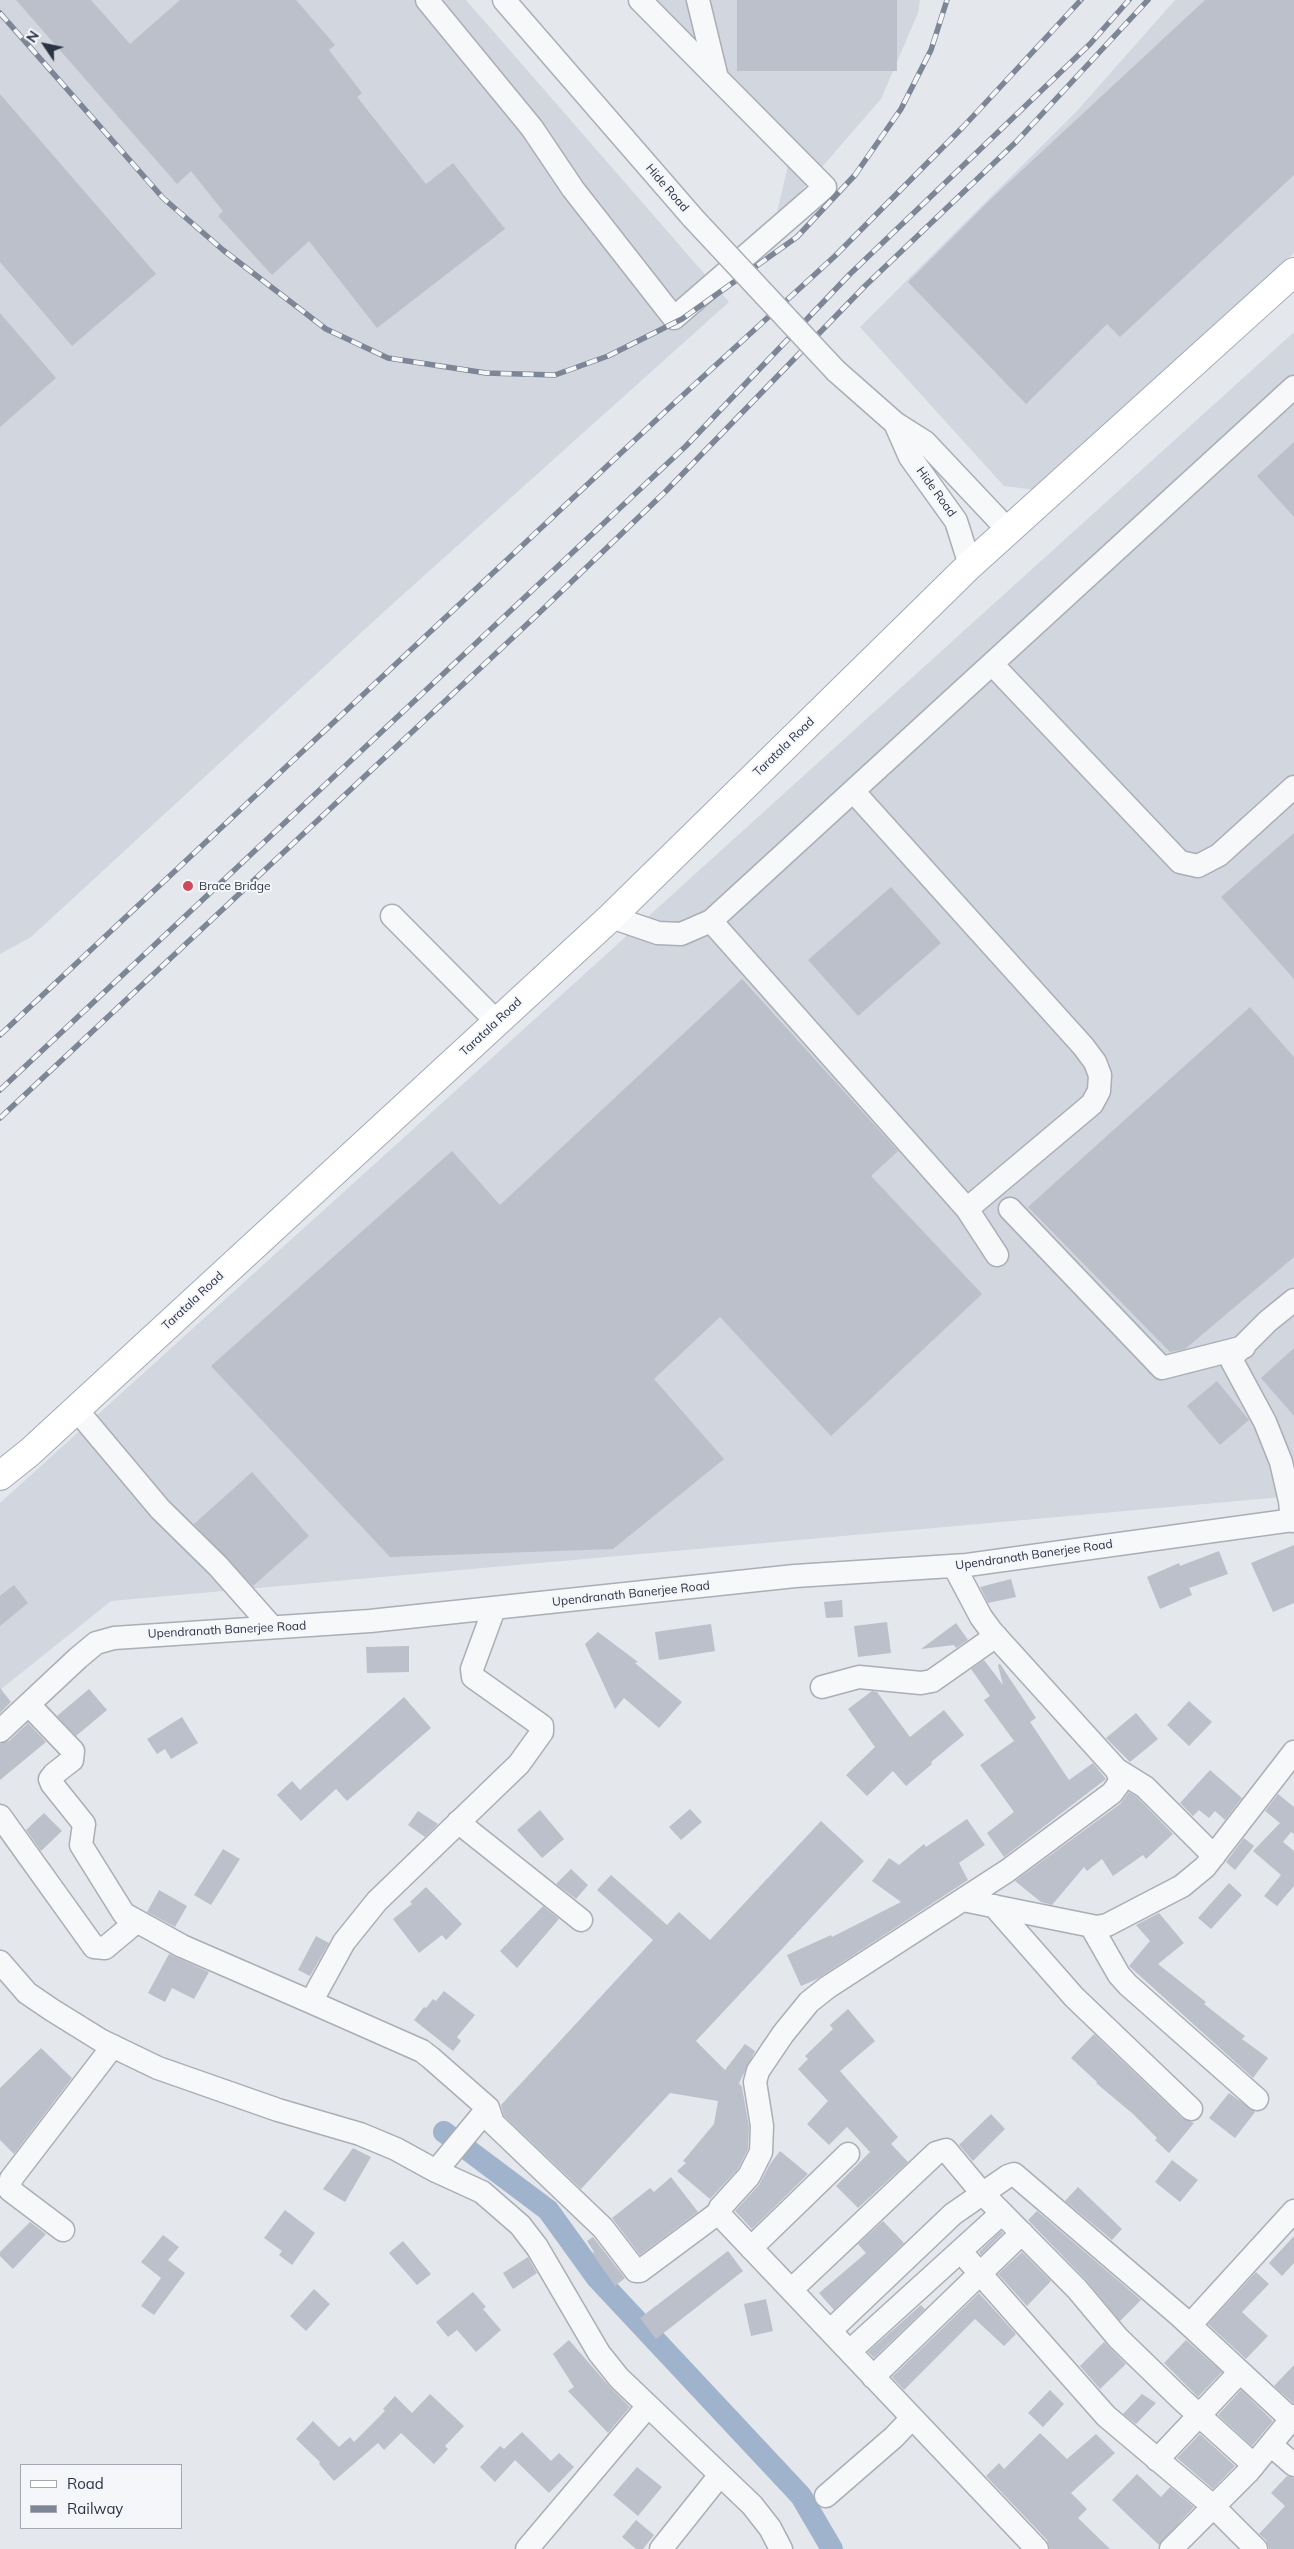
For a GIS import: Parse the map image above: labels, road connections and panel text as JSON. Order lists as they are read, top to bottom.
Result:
{
  "streets": {
    "main road": ["Taratala Road"],
    "street": ["Hide Road", "Upendranath Banerjee Road"]
  },
  "crossings": [
    ["Hide Road", "Taratala Road"]
  ],
  "places": ["Brace Bridge"],
  "legend": ["Road", "Railway"],
  "north": "top left"
}
